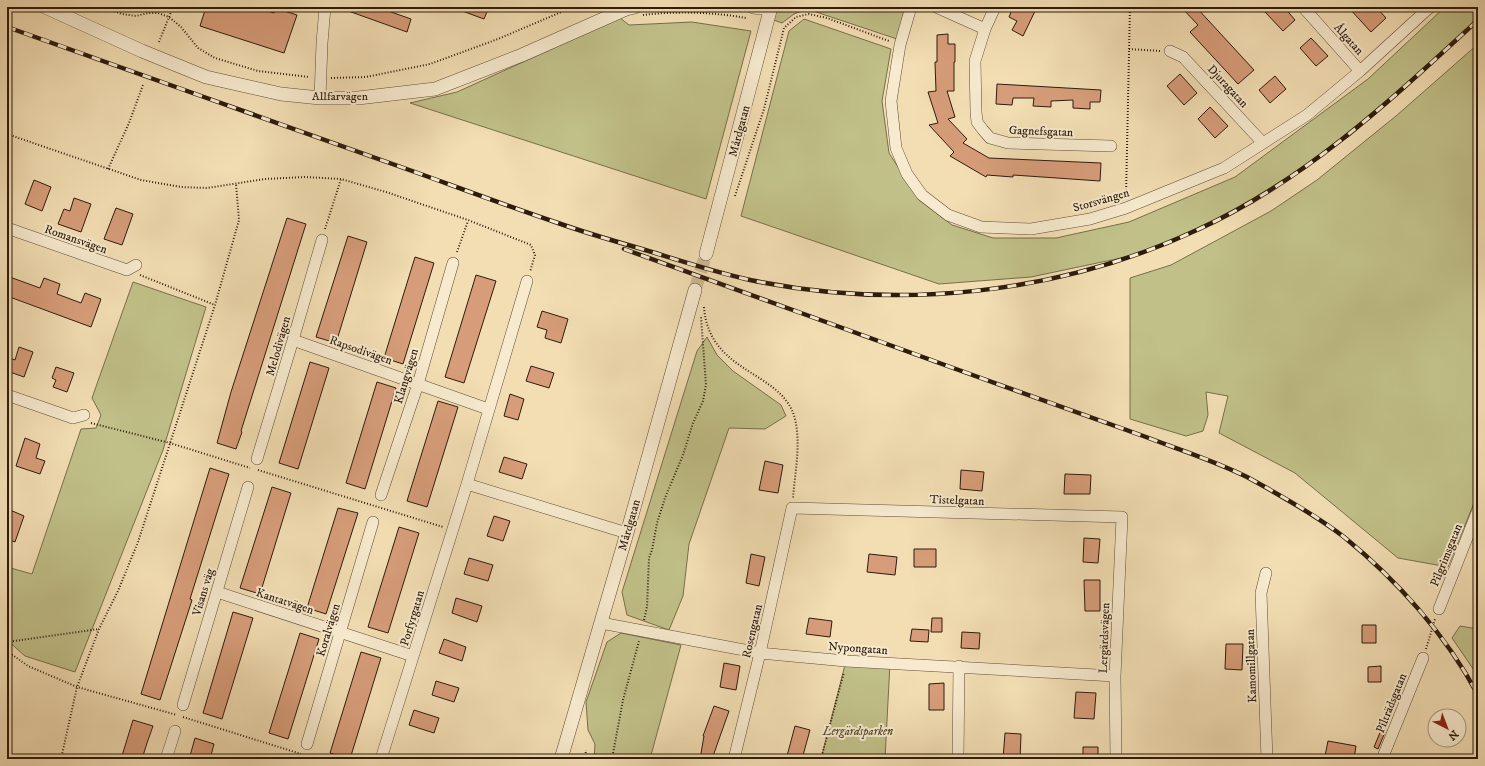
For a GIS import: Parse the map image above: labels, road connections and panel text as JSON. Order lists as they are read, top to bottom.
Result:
{
  "streets": {
    "street": [
      "Ålgatan",
      "Djuragatan",
      "Allfarvägen",
      "Mårdgatan",
      "Gagnefsgatan",
      "Storsvängen",
      "Romansvägen",
      "Melodivägen",
      "Rapsodivägen",
      "Klangvägen",
      "Tistelgatan",
      "Pilgrimsgatan",
      "Visans väg",
      "Kantatvägen",
      "Porfyrgatan",
      "Koralvägen",
      "Rosengatan",
      "Lergärdsvägen",
      "Nypongatan",
      "Kamomillgatan",
      "Pilträdsgatan"
    ]
  },
  "crossings": [
    ["Ålgatan", "Storsvängen"],
    ["Djuragatan", "Storsvängen"],
    ["Mårdgatan", "Nypongatan"],
    ["Melodivägen", "Rapsodivägen"],
    ["Rapsodivägen", "Klangvägen"],
    ["Rapsodivägen", "Porfyrgatan"],
    ["Tistelgatan", "Rosengatan"],
    ["Tistelgatan", "Lergärdsvägen"],
    ["Visans väg", "Kantatvägen"],
    ["Kantatvägen", "Porfyrgatan"],
    ["Kantatvägen", "Koralvägen"],
    ["Rosengatan", "Nypongatan"],
    ["Lergärdsvägen", "Nypongatan"]
  ],
  "parks": ["Lergärdsparken"],
  "north": "bottom right"
}
